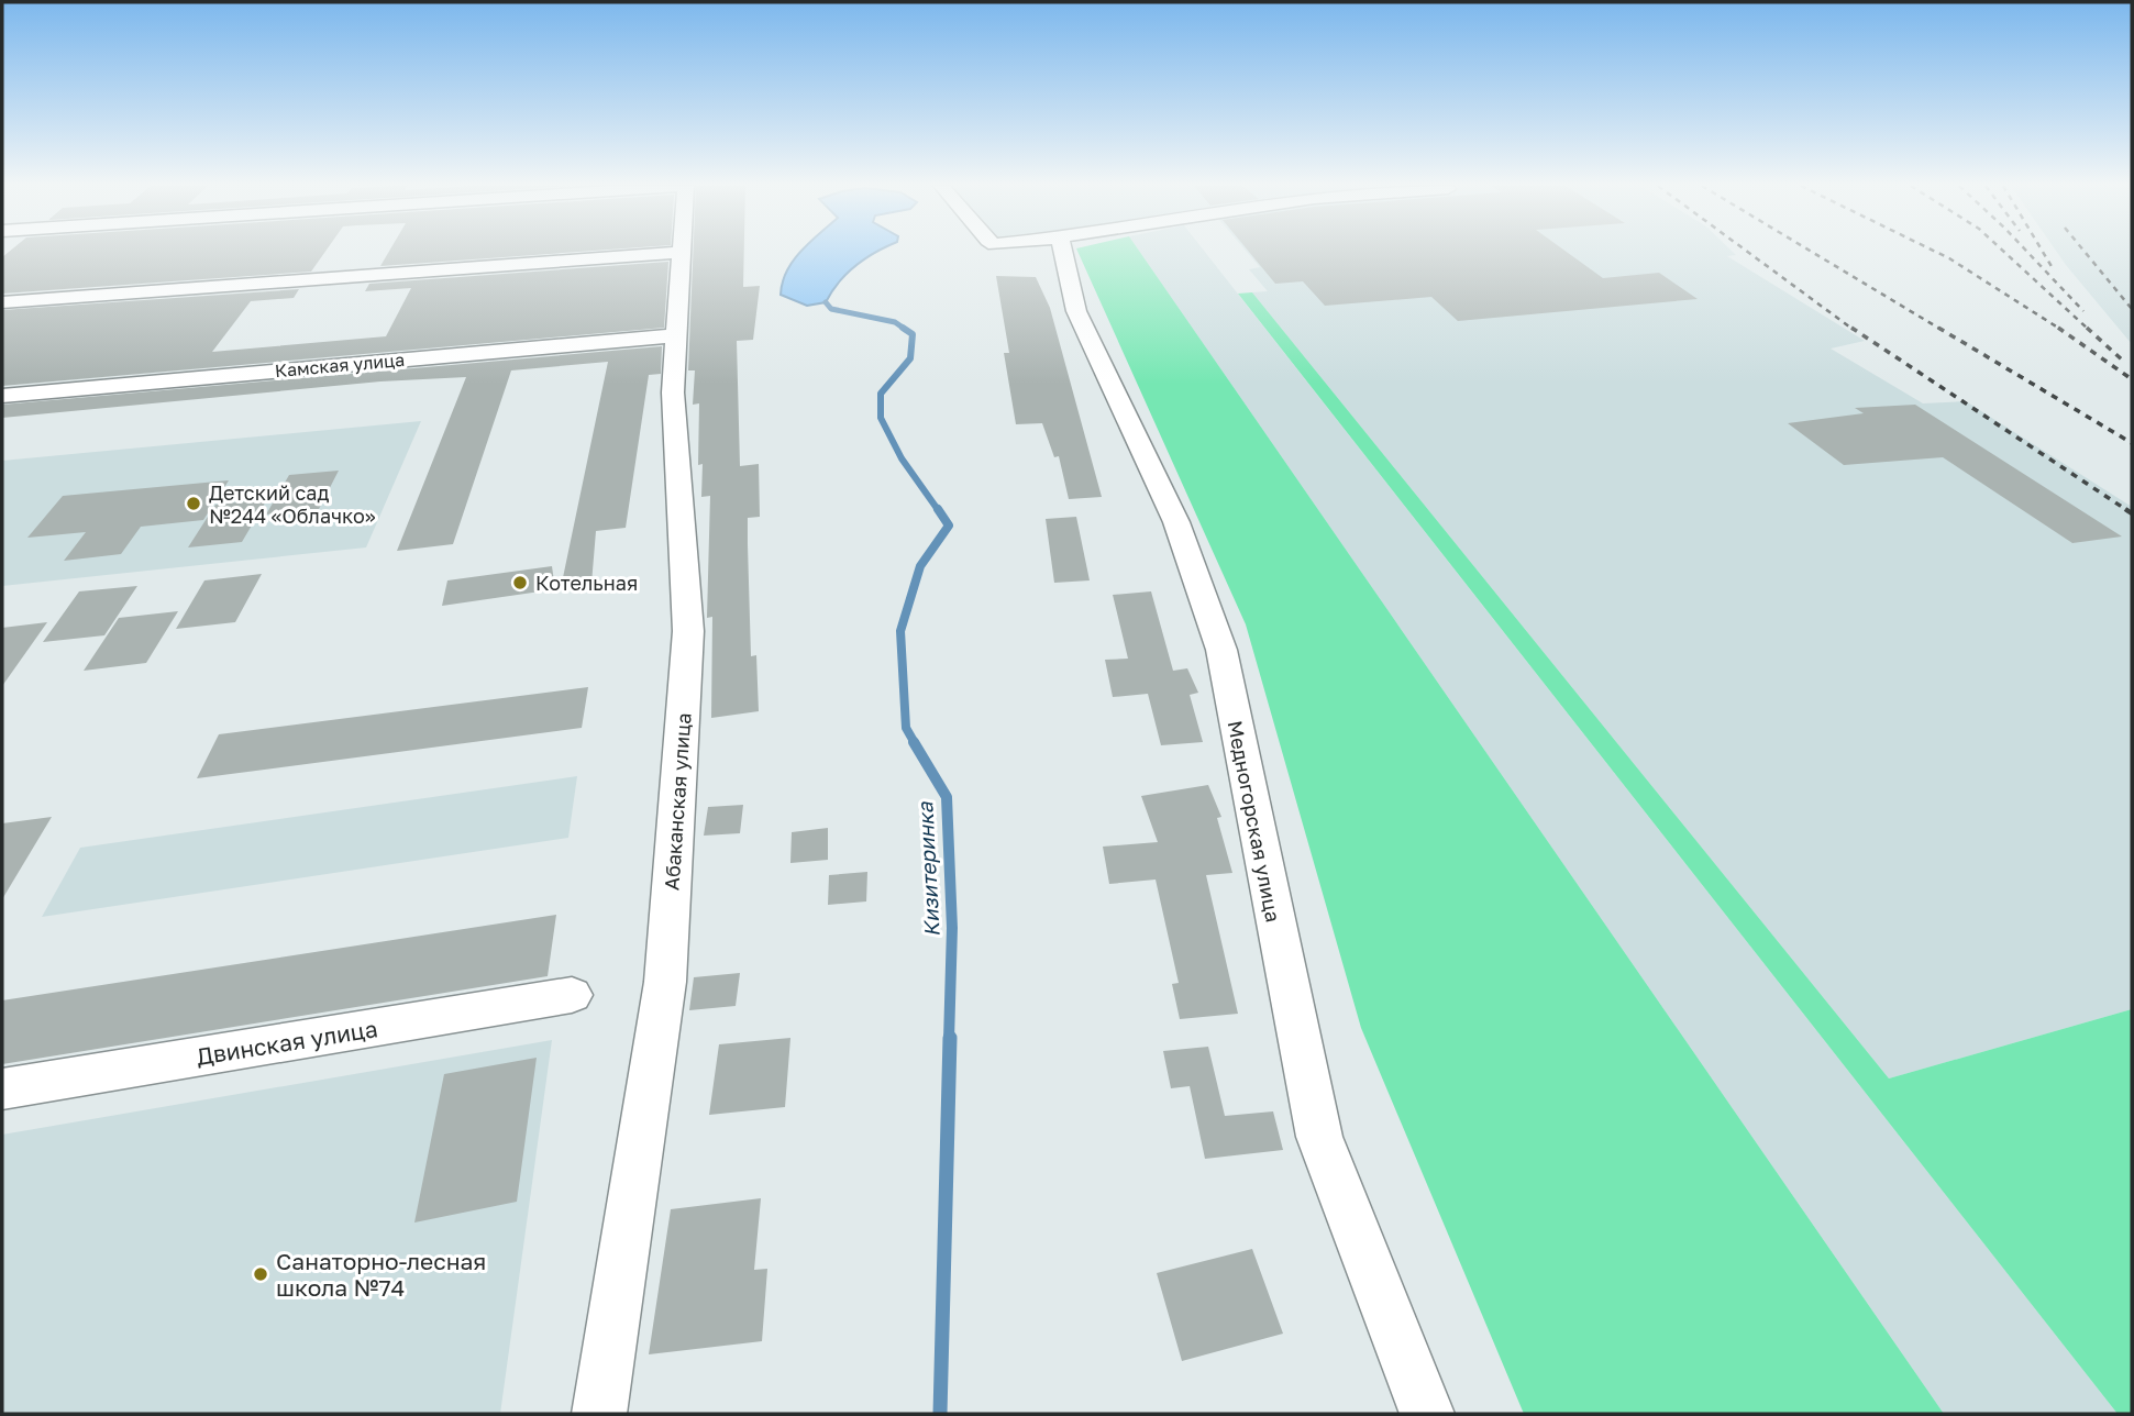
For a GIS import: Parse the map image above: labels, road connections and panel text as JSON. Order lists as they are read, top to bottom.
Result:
{
  "streets": {
    "street": [
      "Камская улица",
      "Абаканская улица",
      "Медногорская улица",
      "Двинская улица"
    ]
  },
  "crossings": [
    ["Камская улица", "Абаканская улица"]
  ],
  "water": ["Кизитеринка"],
  "places": ["Детский сад №244 «Облачко»", "Котельная", "Санаторно-лесная школа №74"]
}
